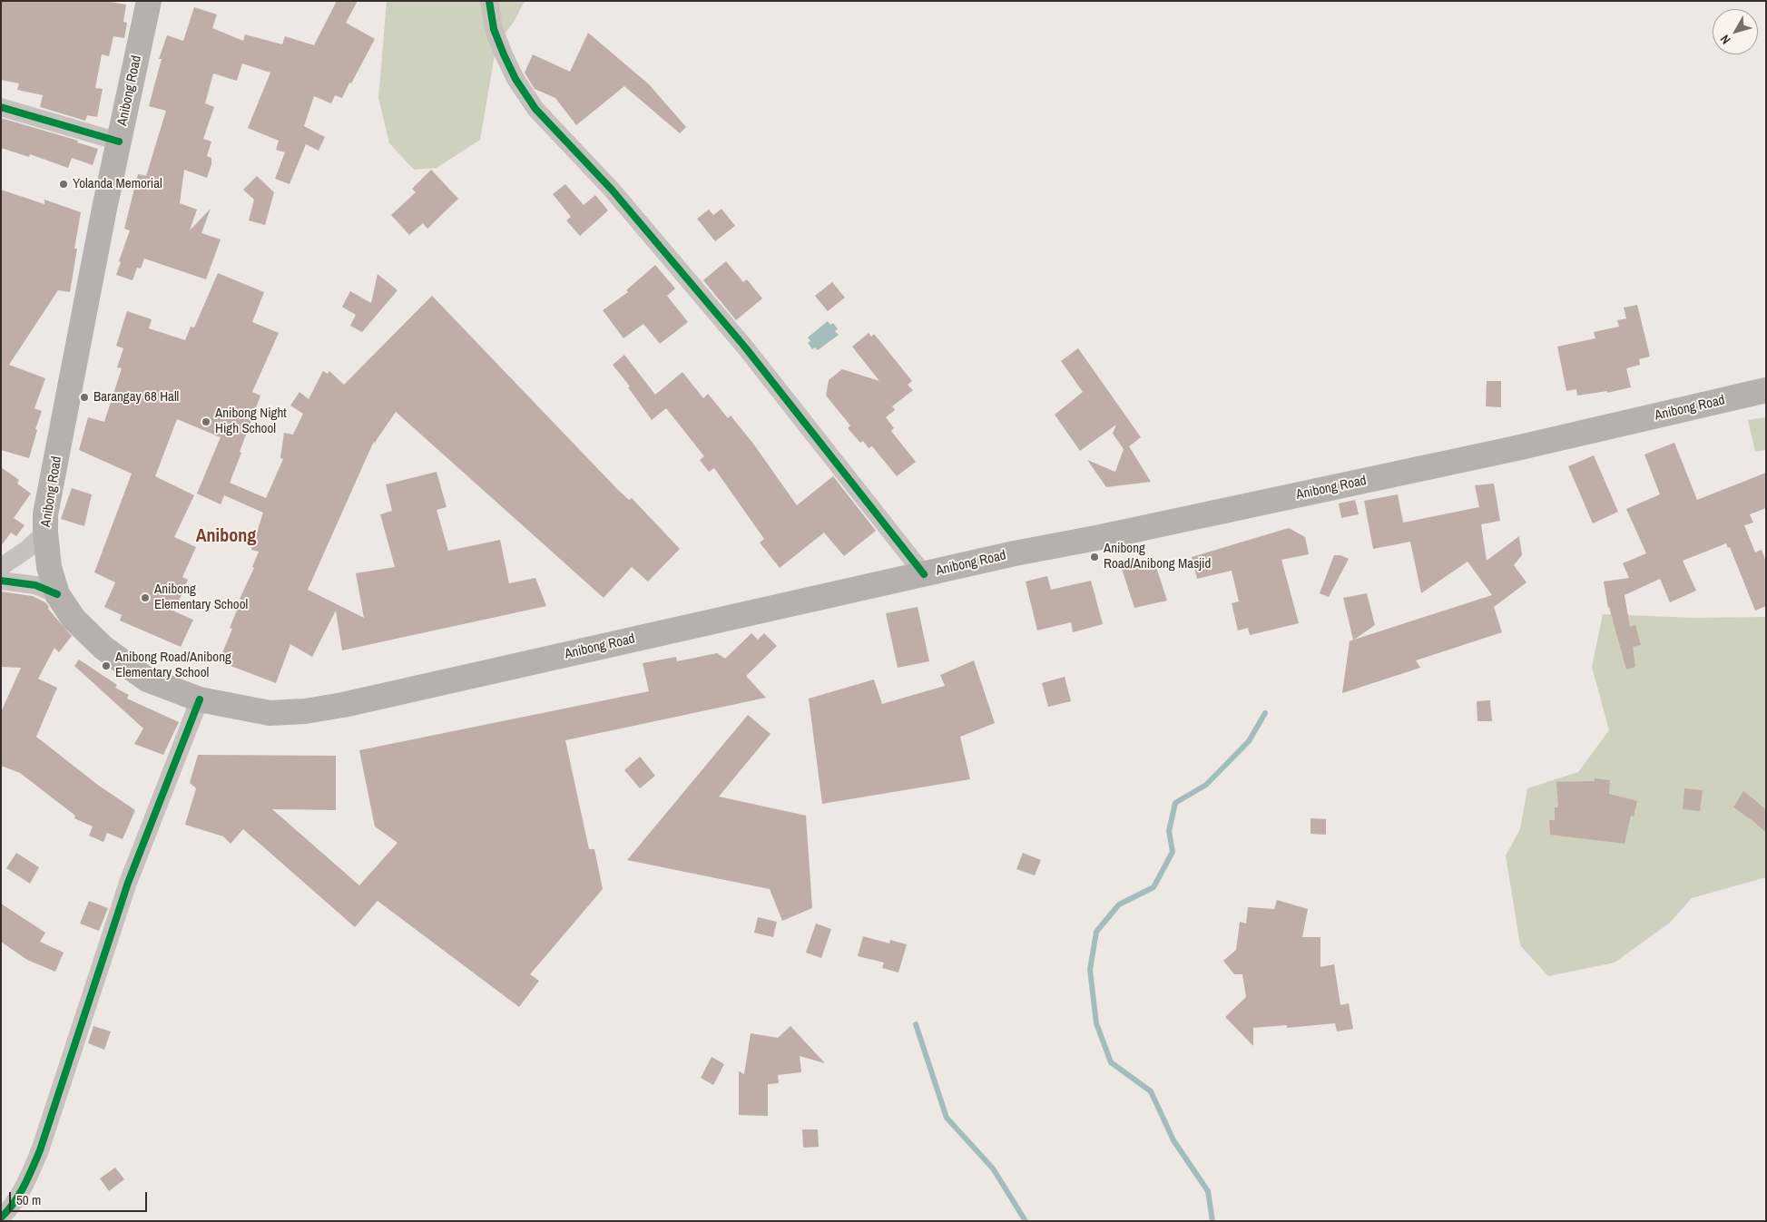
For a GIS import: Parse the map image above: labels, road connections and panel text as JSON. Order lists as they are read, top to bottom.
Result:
{
  "streets": {
    "main road": ["Anibong Road"]
  },
  "districts": ["Anibong"],
  "places": [
    "Yolanda Memorial",
    "Barangay 68 Hall",
    "Anibong Night High School",
    "Anibong Road/Anibong Masjid",
    "Anibong Elementary School",
    "Anibong Road/Anibong Elementary School"
  ],
  "scale_bar": "50 m",
  "north": "bottom left"
}
